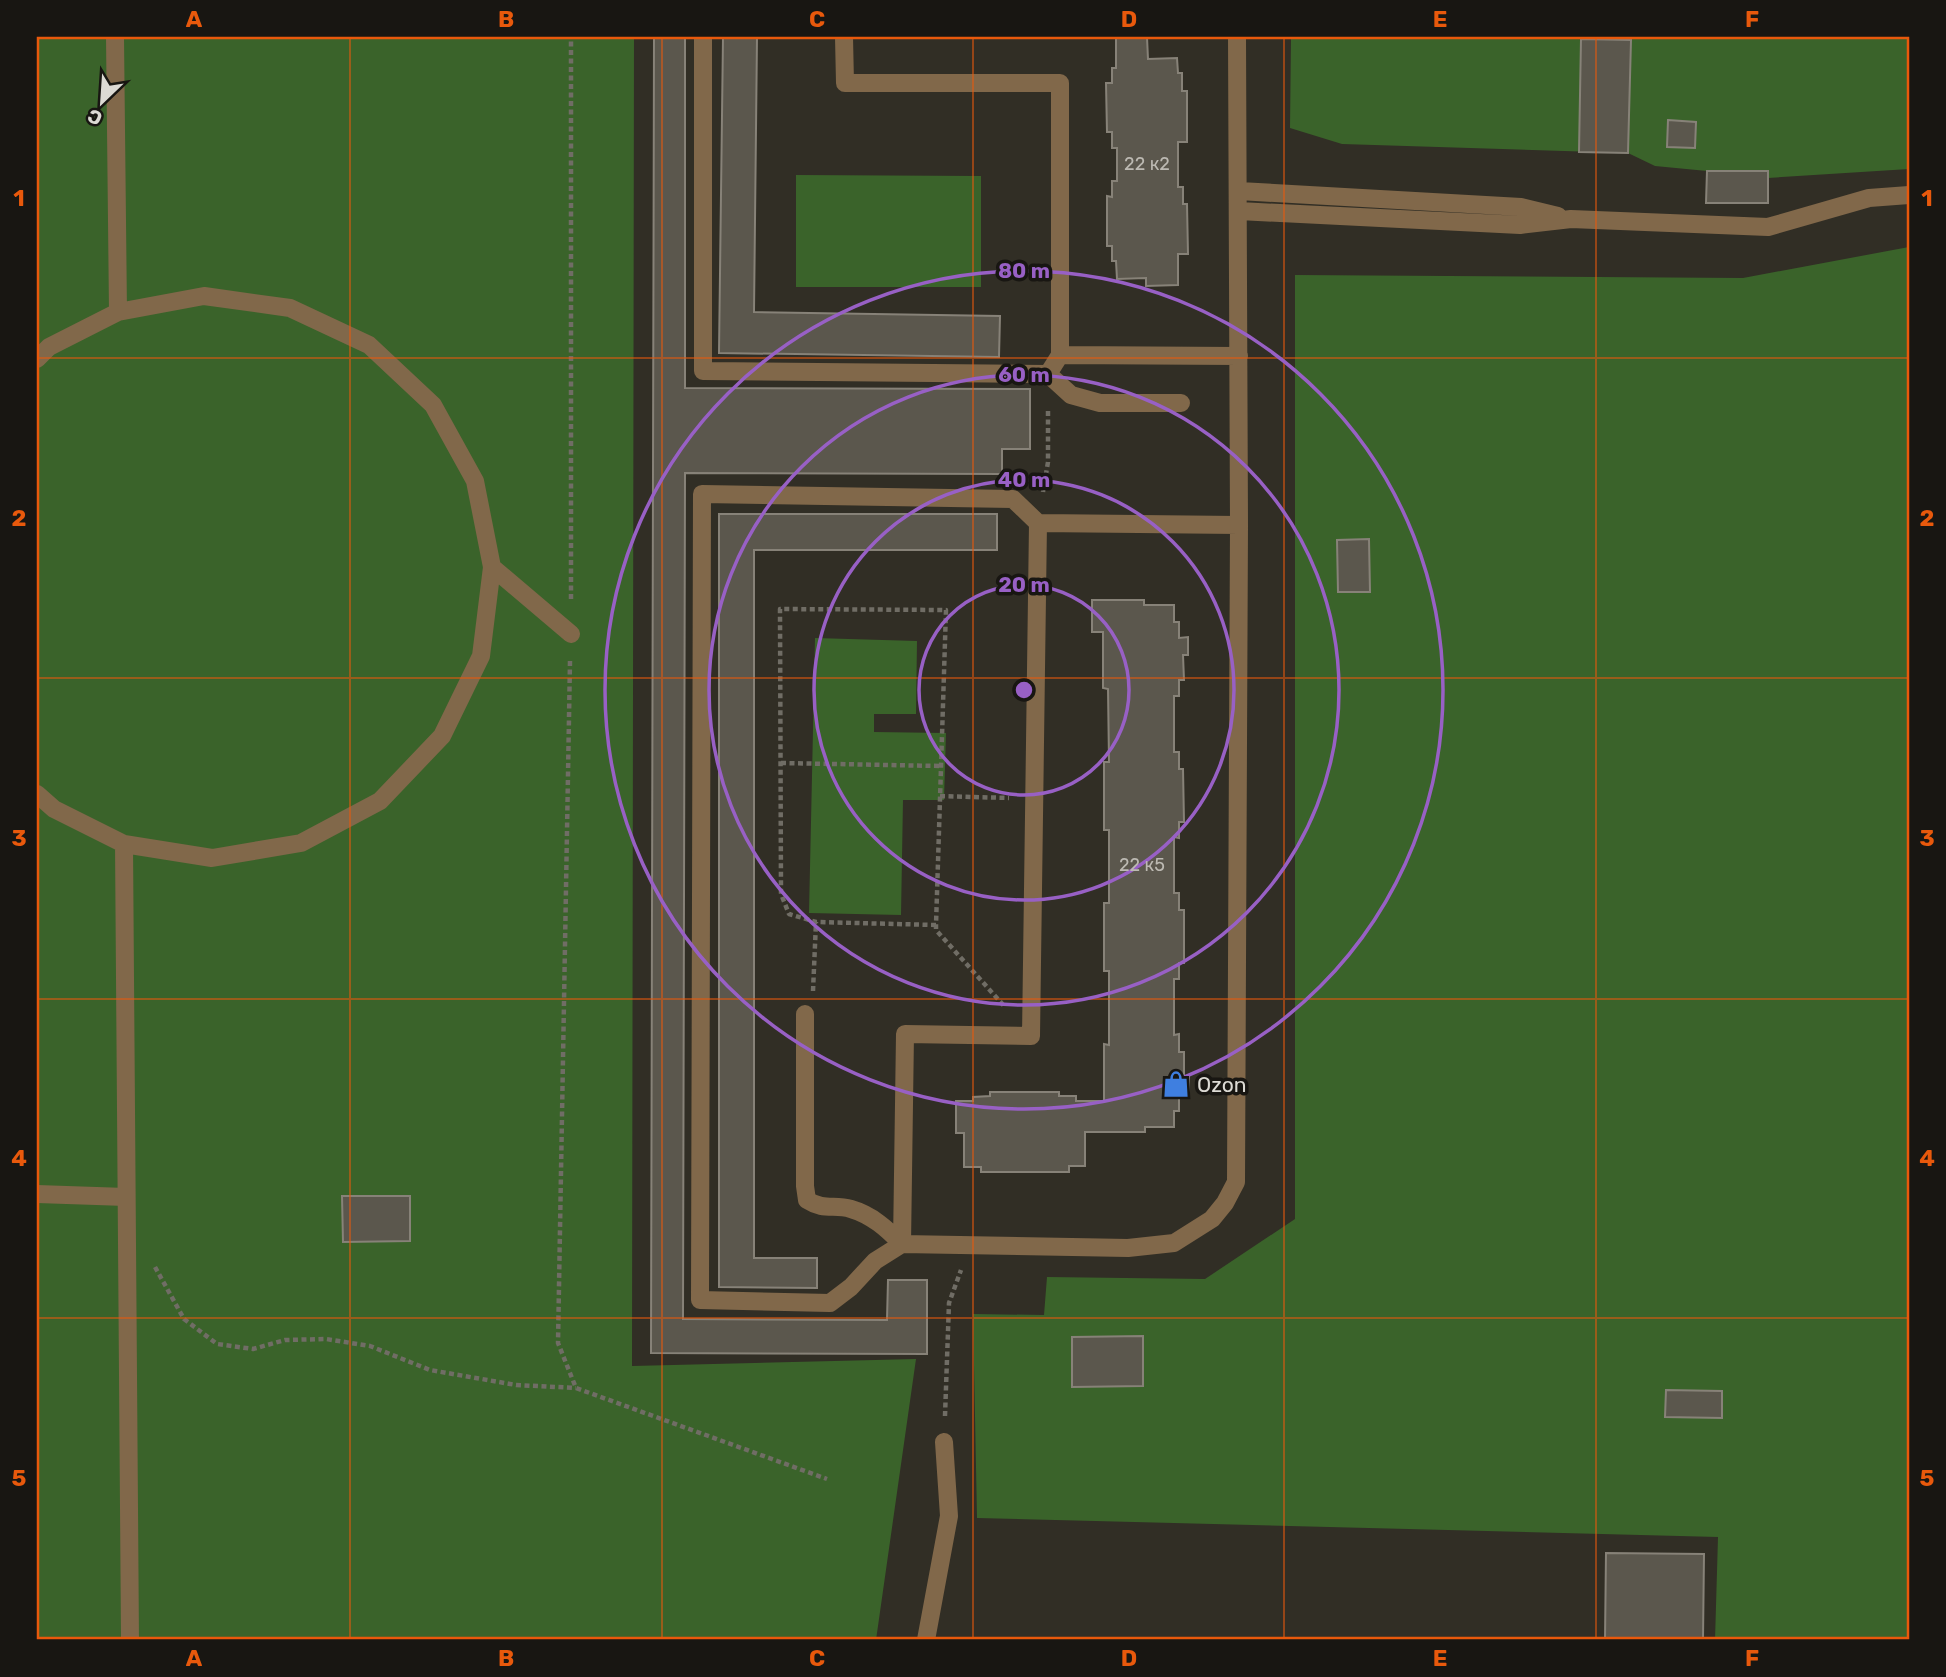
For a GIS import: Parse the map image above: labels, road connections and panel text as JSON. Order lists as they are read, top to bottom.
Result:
{
  "places": {
    "shop": ["Ozon"]
  },
  "house_numbers": ["22 к2", "22 к5"],
  "north": "bottom left",
  "grid": {
    "columns": [
      "A",
      "B",
      "C",
      "D",
      "E",
      "F"
    ],
    "rows": [
      "1",
      "2",
      "3",
      "4",
      "5"
    ]
  },
  "rings": [
    "80 m",
    "60 m",
    "40 m",
    "20 m"
  ]
}
